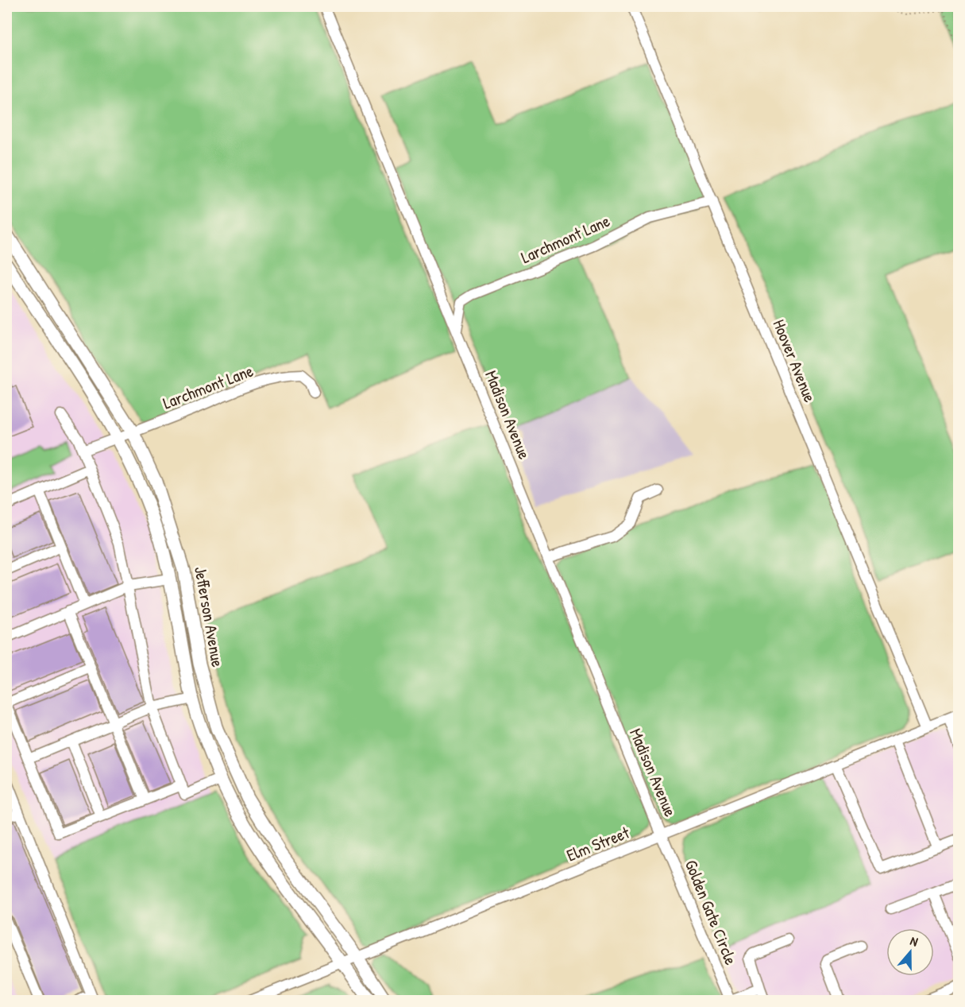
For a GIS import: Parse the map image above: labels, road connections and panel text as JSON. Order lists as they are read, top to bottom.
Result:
{
  "streets": {
    "main road": ["Jefferson Avenue"],
    "street": [
      "Larchmont Lane",
      "Hoover Avenue",
      "Madison Avenue",
      "Elm Street",
      "Golden Gate Circle"
    ]
  },
  "crossings": [
    ["Larchmont Lane", "Hoover Avenue"],
    ["Larchmont Lane", "Madison Avenue"],
    ["Larchmont Lane", "Jefferson Avenue"],
    ["Hoover Avenue", "Elm Street"],
    ["Madison Avenue", "Elm Street"],
    ["Madison Avenue", "Golden Gate Circle"],
    ["Jefferson Avenue", "Elm Street"],
    ["Elm Street", "Golden Gate Circle"]
  ],
  "north": "top"
}
